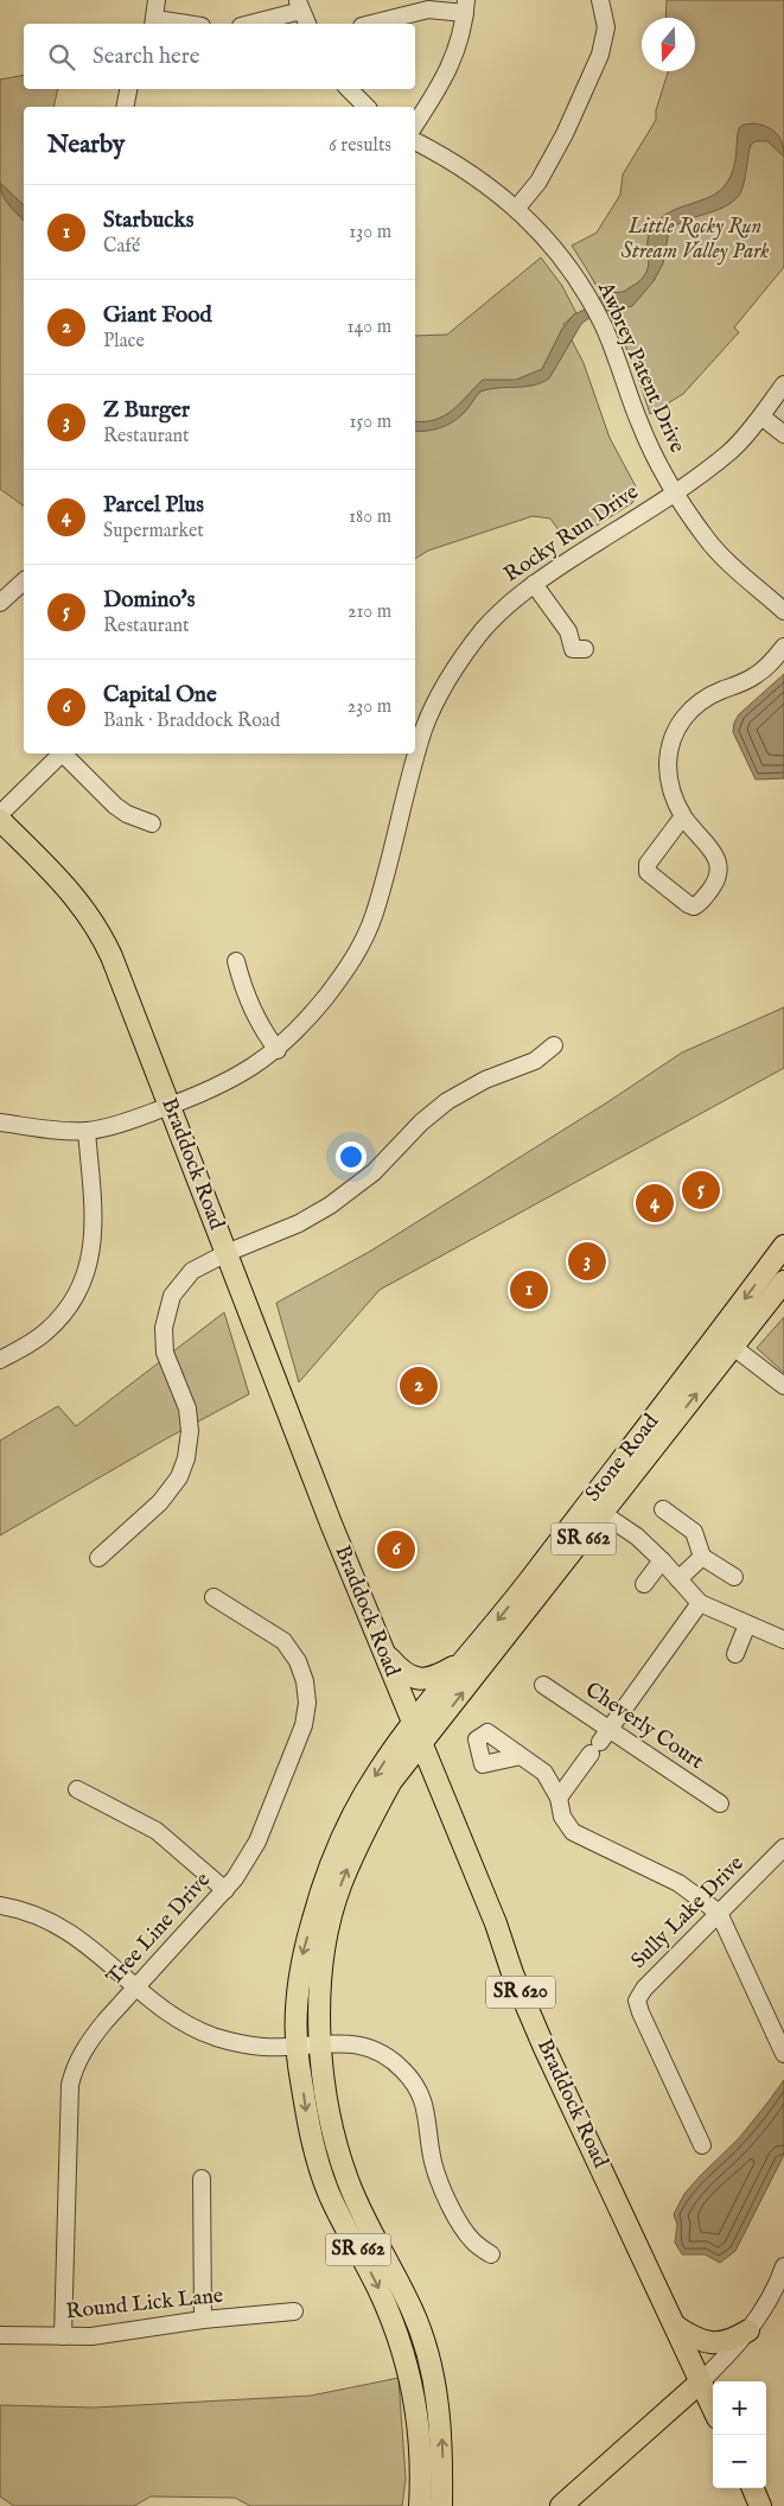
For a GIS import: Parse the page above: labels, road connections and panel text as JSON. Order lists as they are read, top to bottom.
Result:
{
  "streets": {
    "main road": [
      "Braddock Road",
      "Stone Road",
      "SR 662",
      "SR 620"
    ],
    "street": [
      "Awbrey Patent Drive",
      "Rocky Run Drive",
      "Cheverly Court",
      "Sully Lake Drive",
      "Tree Line Drive",
      "Round Lick Lane"
    ]
  },
  "crossings": [
    ["Awbrey Patent Drive", "Rocky Run Drive"],
    ["Rocky Run Drive", "Braddock Road"],
    ["Braddock Road", "Stone Road"],
    ["Braddock Road", "SR 662"],
    ["Stone Road", "SR 662"],
    ["Tree Line Drive", "Round Lick Lane"]
  ],
  "parks": ["Little Rocky Run Stream Valley Park"],
  "north": "bottom",
  "page": {
    "search": "Search here",
    "heading": ["Nearby", "6 results"],
    "list": [
      {
        "mark": "1",
        "name": "Starbucks",
        "note": "Café",
        "value": "130 m"
      },
      {
        "mark": "2",
        "name": "Giant Food",
        "note": "Place",
        "value": "140 m"
      },
      {
        "mark": "3",
        "name": "Z Burger",
        "note": "Restaurant",
        "value": "150 m"
      },
      {
        "mark": "4",
        "name": "Parcel Plus",
        "note": "Supermarket",
        "value": "180 m"
      },
      {
        "mark": "5",
        "name": "Domino's",
        "note": "Restaurant",
        "value": "210 m"
      },
      {
        "mark": "6",
        "name": "Capital One",
        "note": "Bank · Braddock Road",
        "value": "230 m"
      }
    ],
    "pins": [
      "5",
      "4",
      "3",
      "1",
      "2",
      "6"
    ],
    "map_buttons": ["+", "−"]
  }
}
